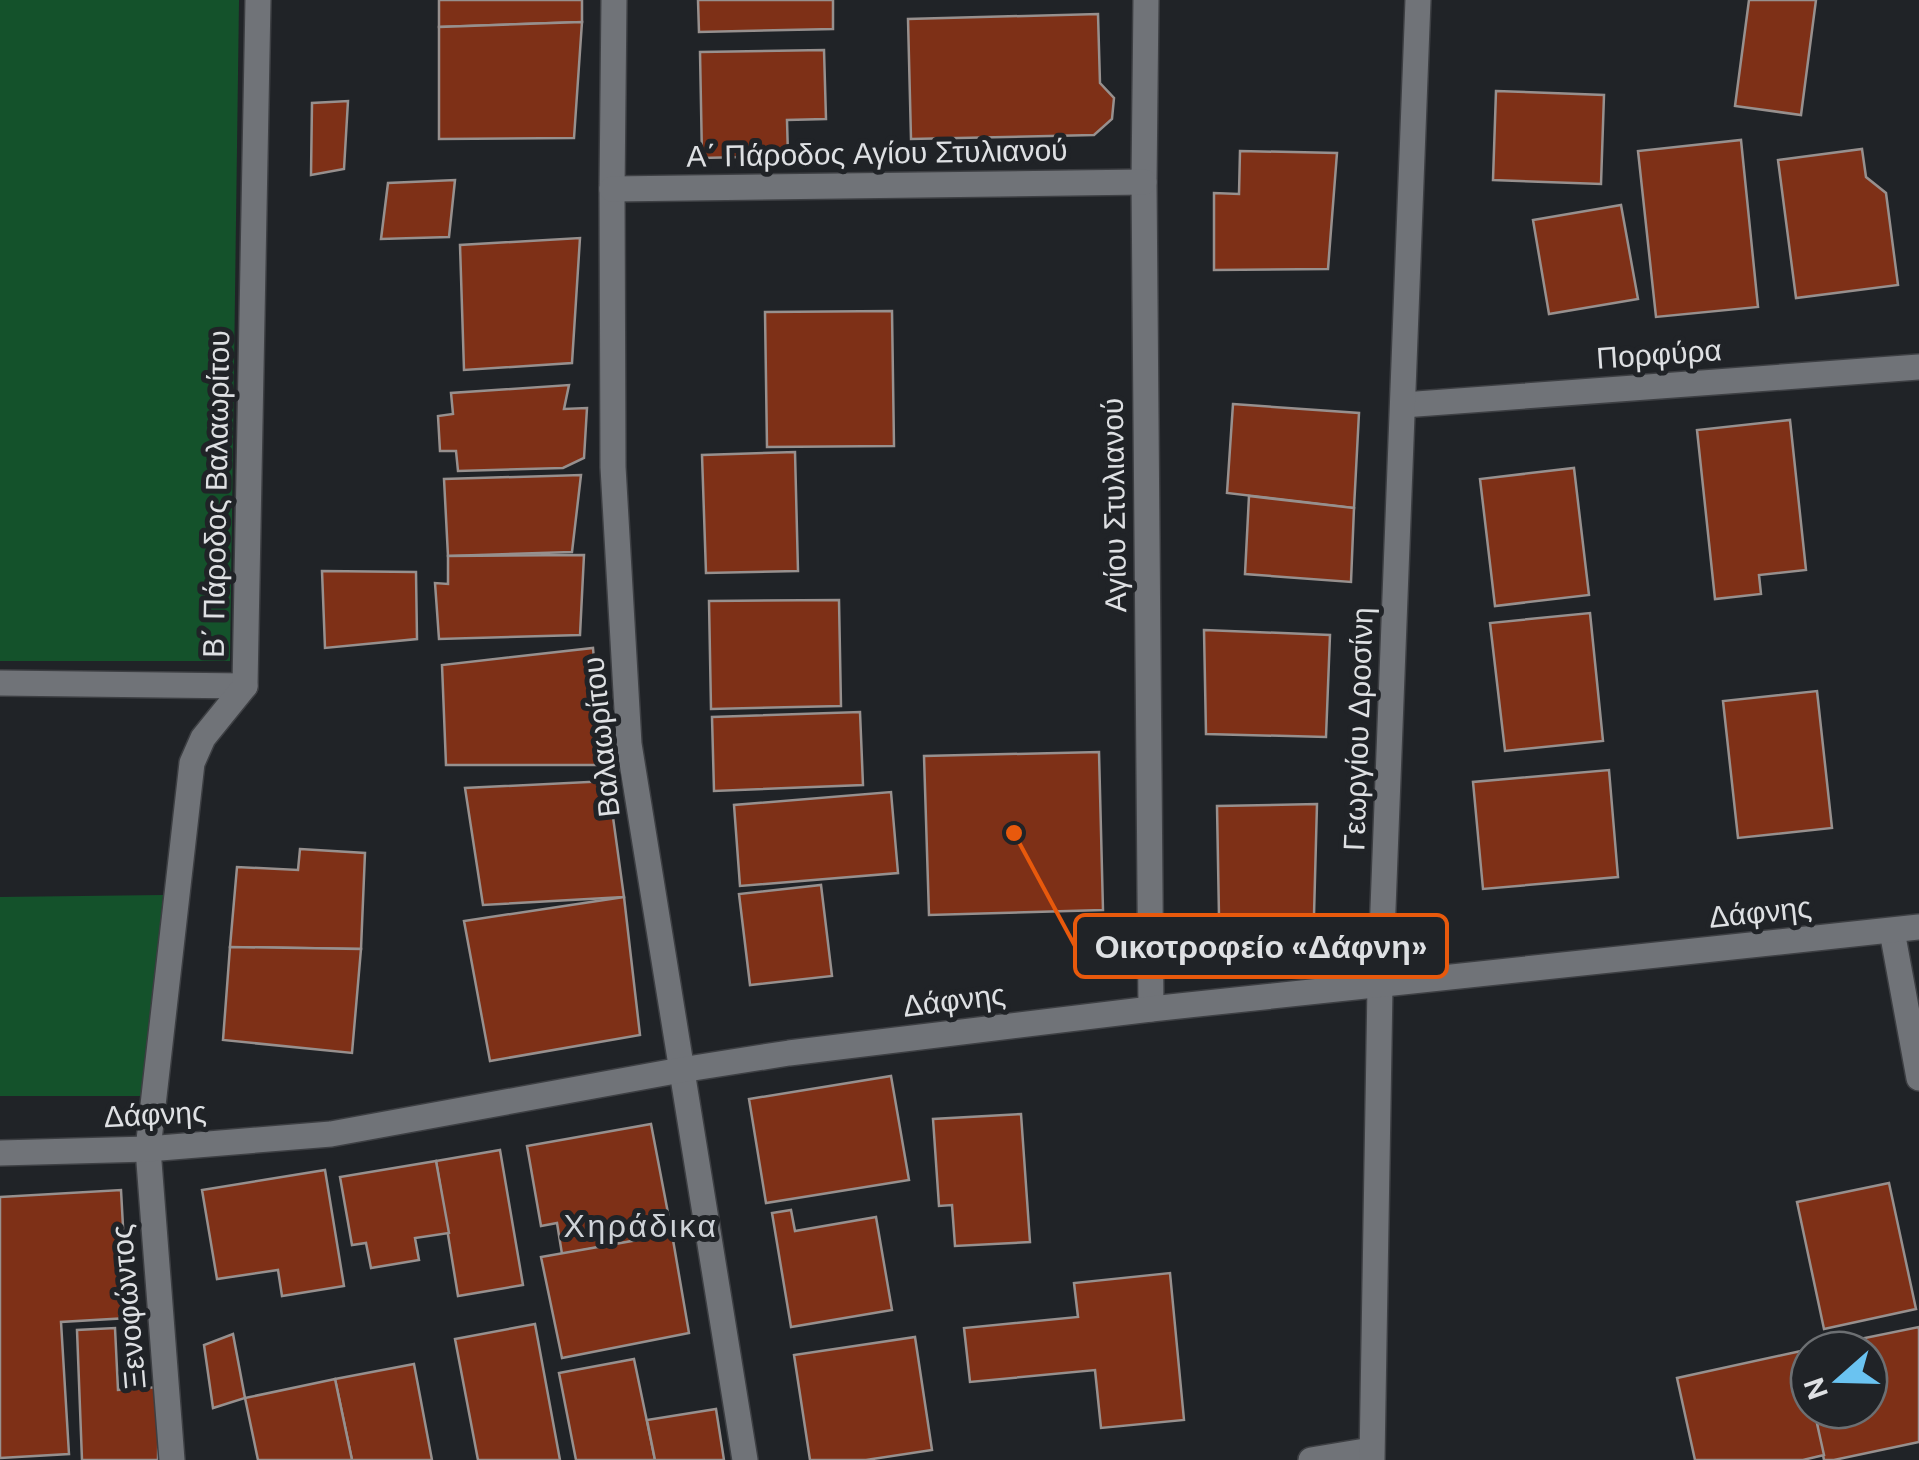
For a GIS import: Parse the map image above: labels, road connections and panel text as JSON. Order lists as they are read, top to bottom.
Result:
{
  "streets": {
    "street": [
      "Α΄ Πάροδος Αγίου Στυλιανού",
      "Πορφύρα",
      "Β΄ Πάροδος Βαλαωρίτου",
      "Αγίου Στυλιανού",
      "Γεωργίου Δροσίνη",
      "Βαλαωρίτου",
      "Δάφνης",
      "Ξενοφώντος"
    ]
  },
  "crossings": [
    ["Α΄ Πάροδος Αγίου Στυλιανού", "Αγίου Στυλιανού"],
    ["Α΄ Πάροδος Αγίου Στυλιανού", "Βαλαωρίτου"],
    ["Πορφύρα", "Γεωργίου Δροσίνη"],
    ["Β΄ Πάροδος Βαλαωρίτου", "Δάφνης"],
    ["Β΄ Πάροδος Βαλαωρίτου", "Ξενοφώντος"],
    ["Αγίου Στυλιανού", "Δάφνης"],
    ["Γεωργίου Δροσίνη", "Δάφνης"],
    ["Βαλαωρίτου", "Δάφνης"],
    ["Δάφνης", "Ξενοφώντος"]
  ],
  "districts": ["Χηράδικα"],
  "places": ["Οικοτροφείο «Δάφνη»"],
  "north": "left"
}
